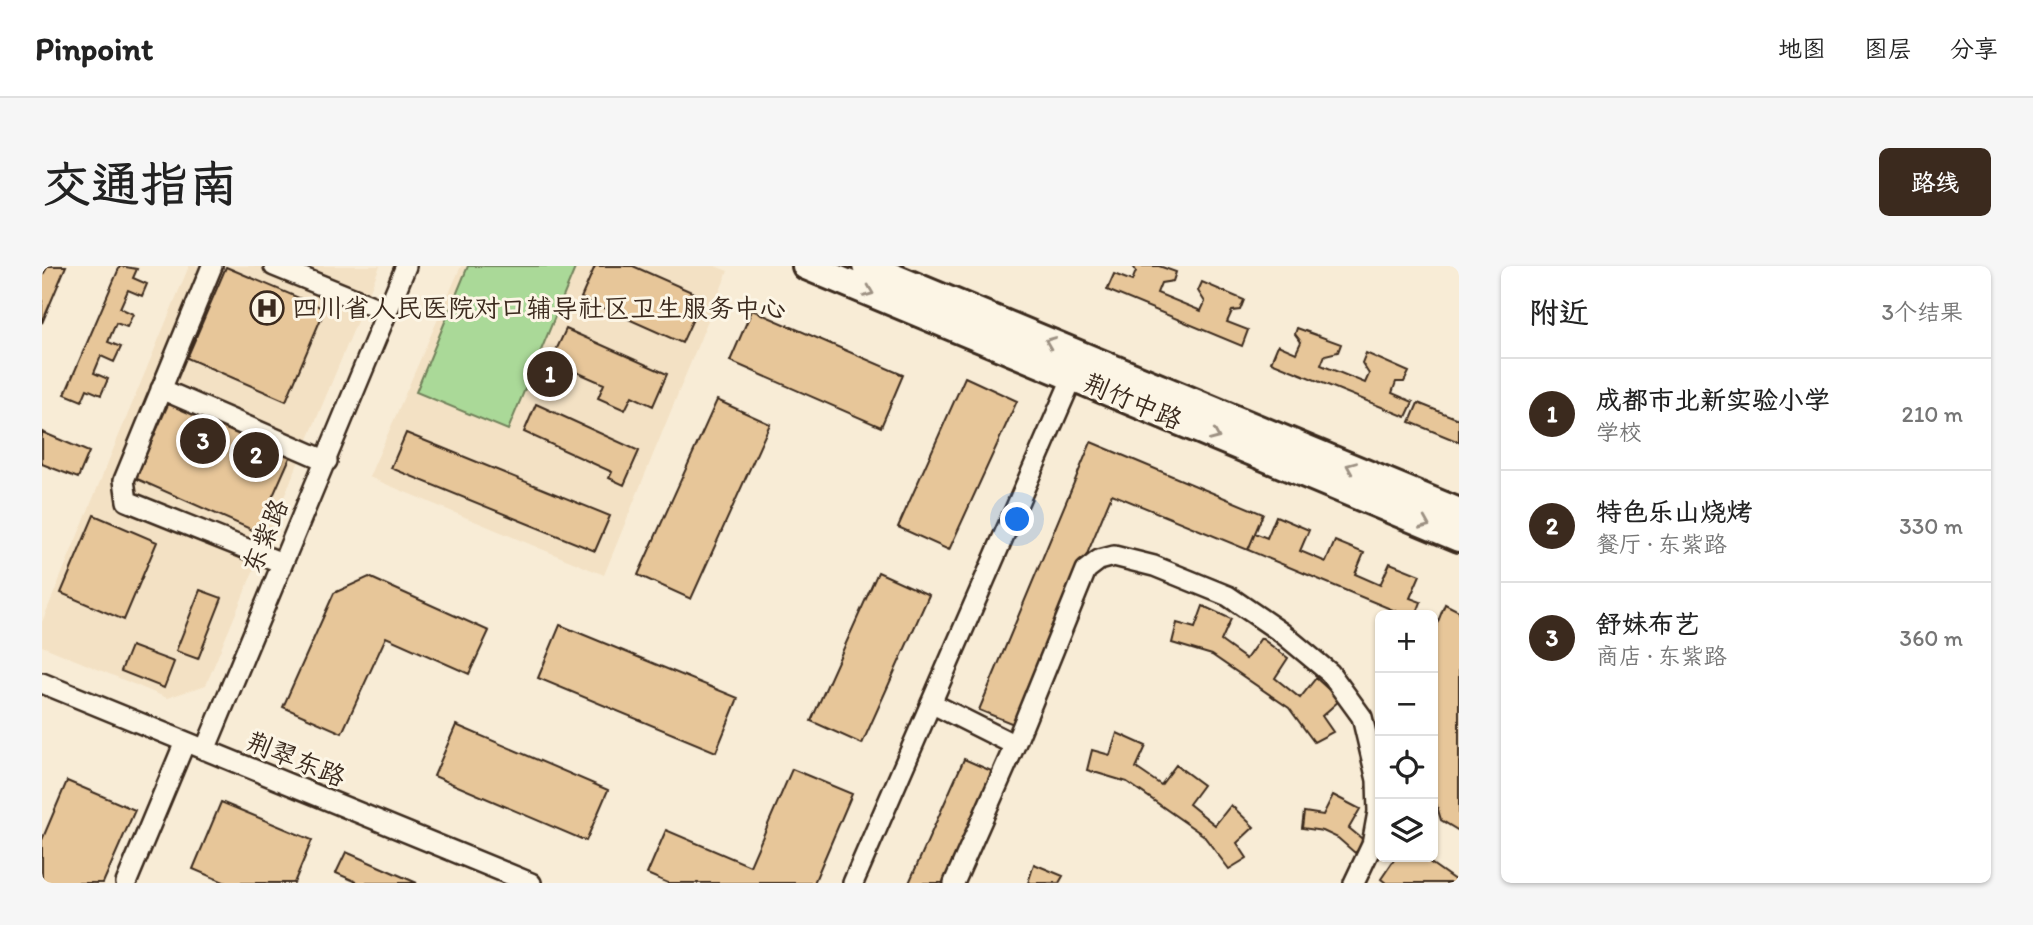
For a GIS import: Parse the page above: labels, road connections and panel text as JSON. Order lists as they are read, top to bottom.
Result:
{
  "streets": {
    "main road": ["荆竹中路"],
    "street": ["东紫路", "荆翠东路"]
  },
  "crossings": [
    ["东紫路", "荆翠东路"]
  ],
  "places": {
    "hospital": ["四川省人民医院对口辅导社区卫生服务中心"]
  },
  "page": {
    "header": "Pinpoint",
    "nav": ["地图", "图层", "分享"],
    "buttons": "路线",
    "title": "交通指南",
    "heading": ["附近", "3个结果"],
    "pins": ["1", "3", "2"],
    "list": [
      {
        "mark": "1",
        "name": "成都市北新实验小学",
        "note": "学校",
        "value": "210 m"
      },
      {
        "mark": "2",
        "name": "特色乐山烧烤",
        "note": "餐厅 · 东紫路",
        "value": "330 m"
      },
      {
        "mark": "3",
        "name": "舒妹布艺",
        "note": "商店 · 东紫路",
        "value": "360 m"
      }
    ],
    "map_buttons": ["+", "−"]
  }
}
